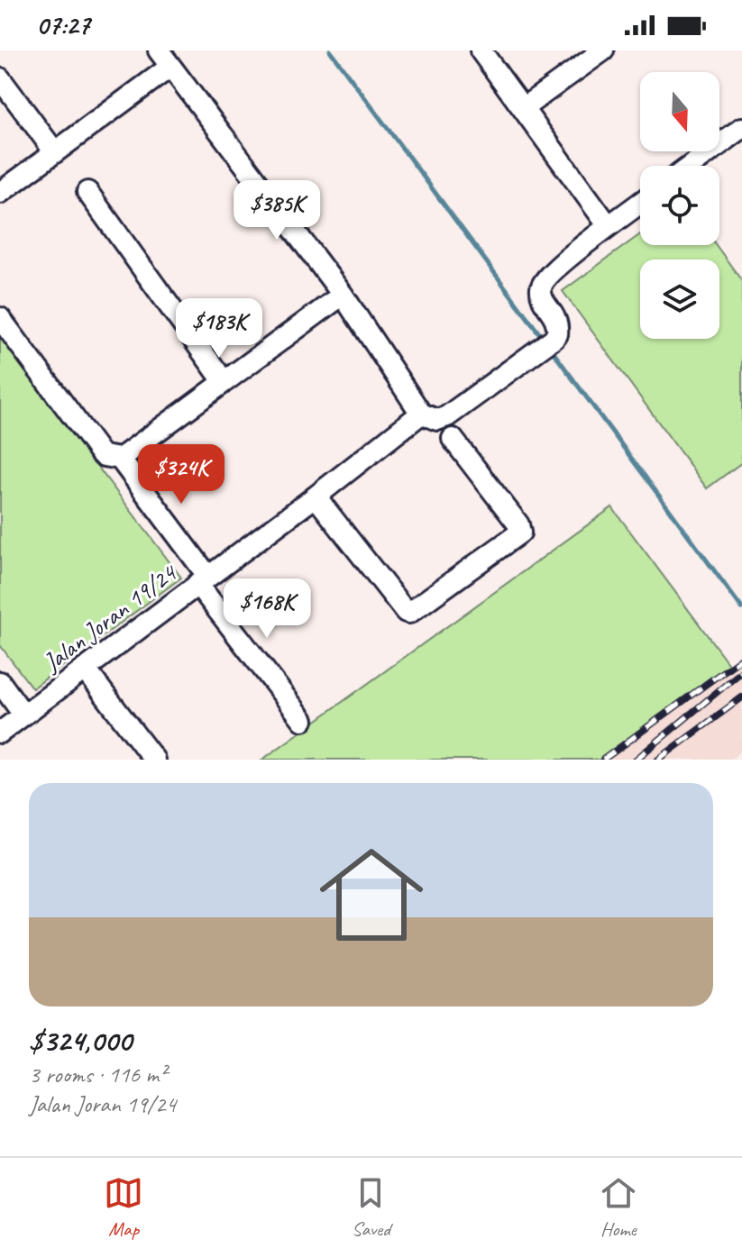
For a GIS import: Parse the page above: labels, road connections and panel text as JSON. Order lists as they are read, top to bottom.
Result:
{
  "streets": {
    "street": ["Jalan Joran 19/24"]
  },
  "north": "bottom",
  "page": {
    "status": "07:27",
    "price": [
      "$385K",
      "$183K",
      "$324K",
      "$168K"
    ],
    "list": [
      {
        "name": "$324,000",
        "note": "3 rooms · 116 m² · Jalan Joran 19/24"
      }
    ],
    "tabs": ["Map", "Saved", "Home"]
  }
}
